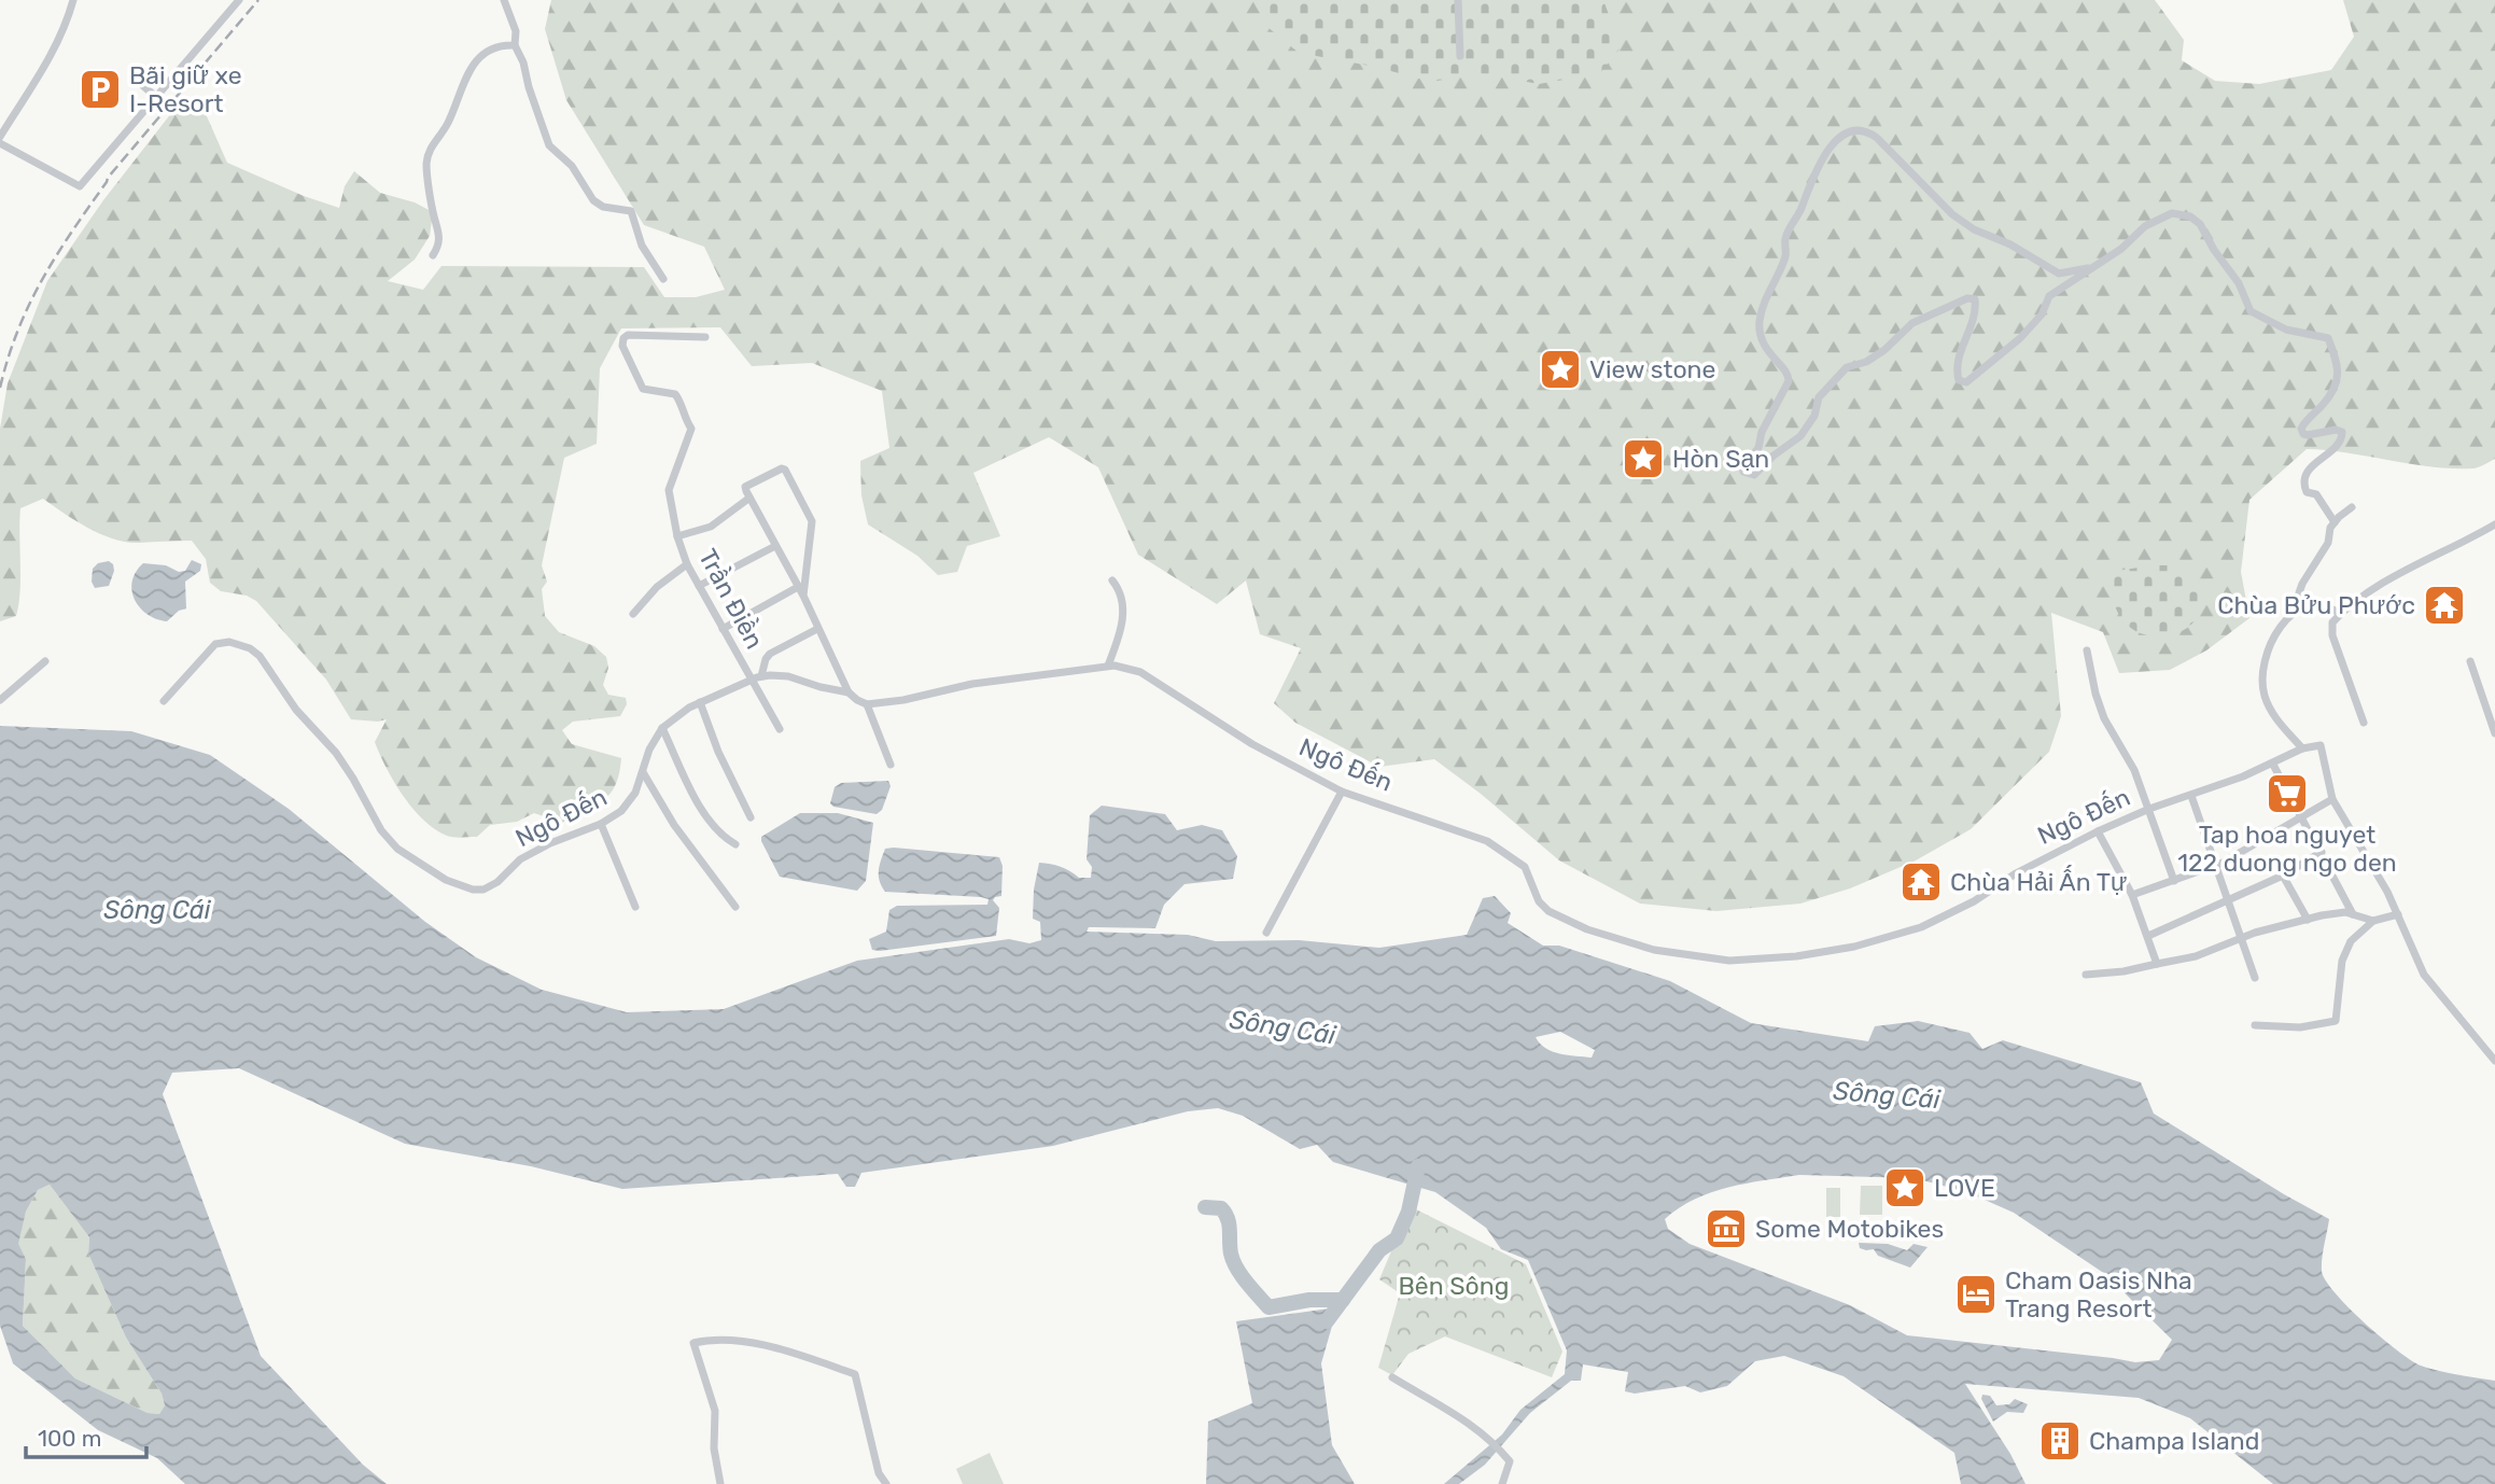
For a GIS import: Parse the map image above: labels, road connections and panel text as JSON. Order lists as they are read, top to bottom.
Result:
{
  "streets": {
    "street": ["Trần Điền", "Ngô Đến"]
  },
  "crossings": [
    ["Trần Điền", "Ngô Đến"]
  ],
  "water": ["Sông Cái"],
  "parks": ["Bên Sông"],
  "places": {
    "parking": ["Bãi giữ xe I-Resort"],
    "place": ["View stone", "Hòn Sạn", "LOVE"],
    "temple": ["Chùa Bửu Phước", "Chùa Hải Ấn Tự"],
    "supermarket": ["Tap hoa nguyet 122 duong ngo den"],
    "museum": ["Some Motobikes"],
    "hotel": ["Cham Oasis Nha Trang Resort"],
    "building": ["Champa Island"]
  },
  "scale_bar": "100 m"
}
